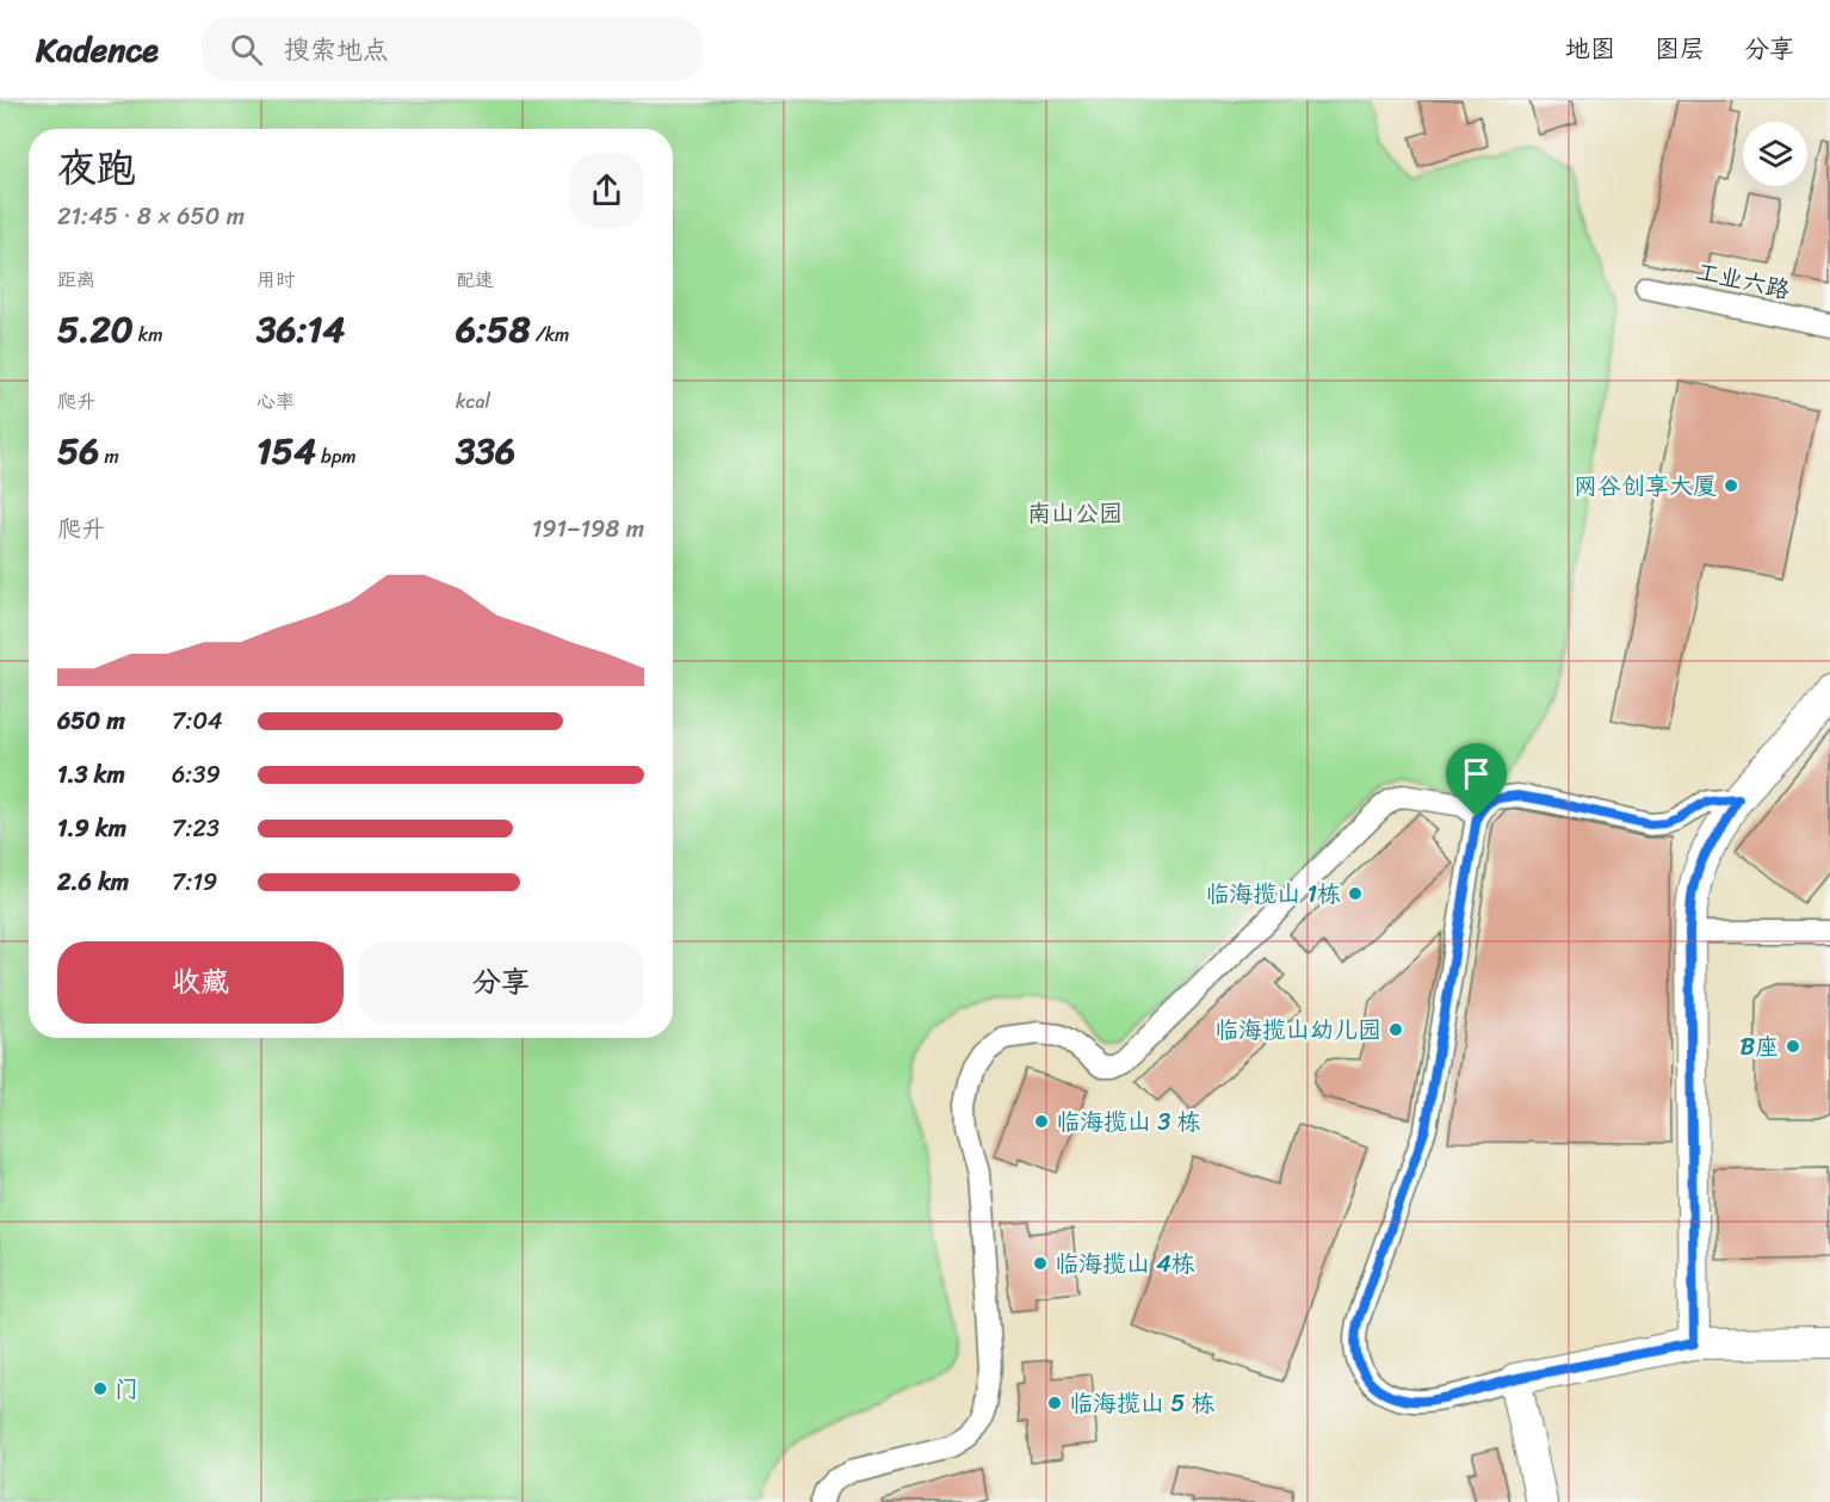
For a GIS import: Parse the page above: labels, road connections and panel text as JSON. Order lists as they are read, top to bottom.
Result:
{
  "streets": {
    "street": ["工业六路"]
  },
  "parks": ["南山公园"],
  "places": [
    "网谷创享大厦",
    "临海揽山 1栋",
    "临海揽山幼儿园",
    "B座",
    "临海揽山 3 栋",
    "临海揽山 4栋",
    "门",
    "临海揽山 5 栋"
  ],
  "page": {
    "header": "Kadence",
    "search": "搜索地点",
    "nav": ["地图", "图层", "分享"],
    "heading": ["夜跑", "21:45 · 8 × 650 m"],
    "stats": [
      ["距离", "5.20 km"],
      ["用时", "36:14"],
      ["配速", "6:58 /km"],
      ["爬升", "56 m"],
      ["心率", "154 bpm"],
      ["kcal", "336"]
    ],
    "chart": ["爬升", "191–198 m"],
    "list": [
      {
        "name": "650 m",
        "note": "7:04"
      },
      {
        "name": "1.3 km",
        "note": "6:39"
      },
      {
        "name": "1.9 km",
        "note": "7:23"
      },
      {
        "name": "2.6 km",
        "note": "7:19"
      }
    ],
    "buttons": ["收藏", "分享"]
  }
}
